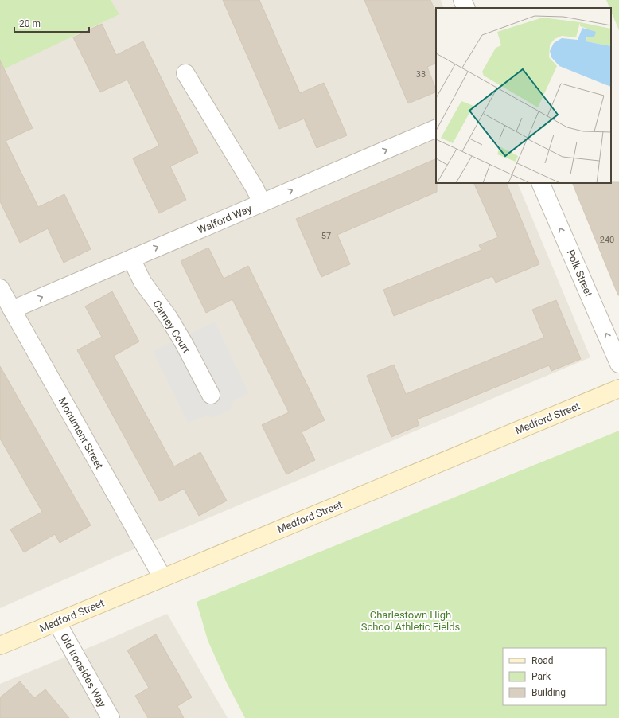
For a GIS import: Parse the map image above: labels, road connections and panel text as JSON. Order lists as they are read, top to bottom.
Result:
{
  "streets": {
    "main road": ["Medford Street"],
    "street": [
      "Walford Way",
      "Polk Street",
      "Carney Court",
      "Monument Street",
      "Old Ironsides Way"
    ]
  },
  "crossings": [
    ["Walford Way", "Carney Court"],
    ["Walford Way", "Monument Street"],
    ["Medford Street", "Monument Street"],
    ["Medford Street", "Old Ironsides Way"]
  ],
  "one_way": ["Walford Way", "Polk Street"],
  "parks": ["Charlestown High School Athletic Fields"],
  "house_numbers": ["33", "57", "240"],
  "legend": ["Road", "Park", "Building"],
  "scale_bar": "20 m"
}
